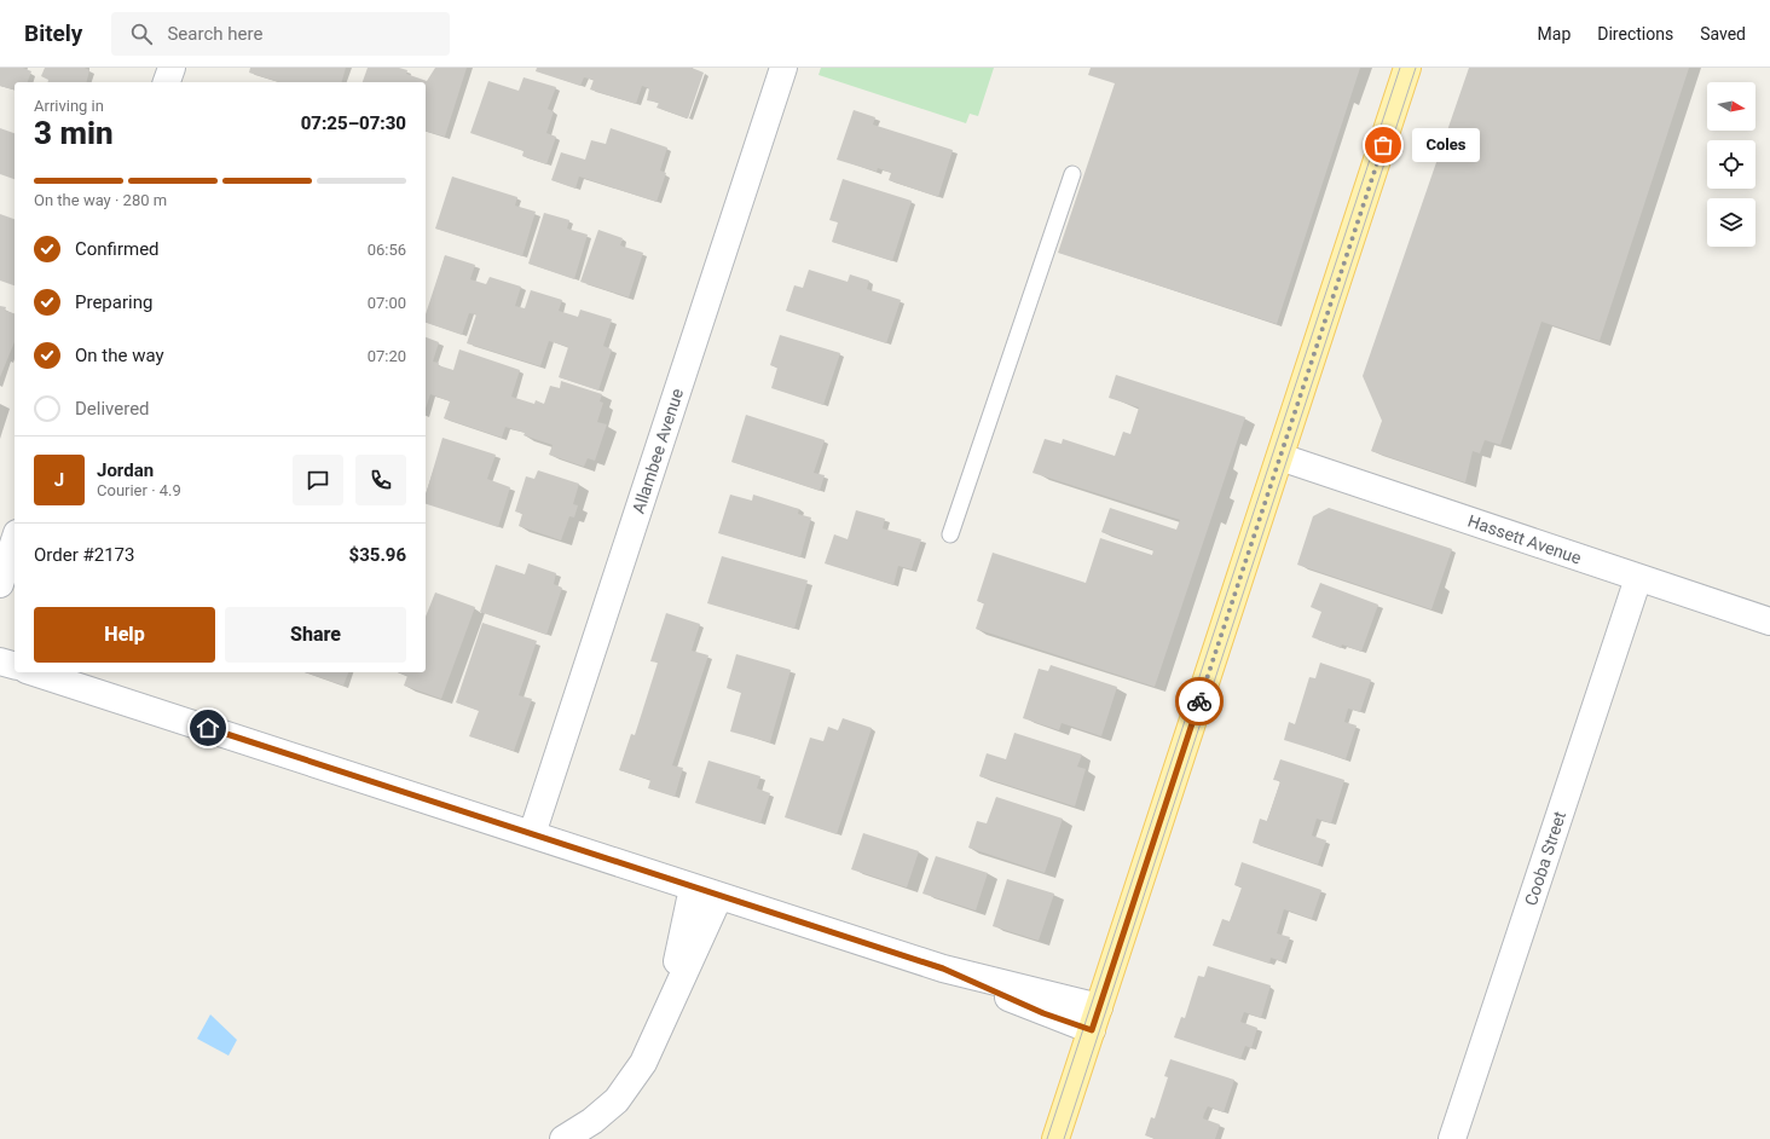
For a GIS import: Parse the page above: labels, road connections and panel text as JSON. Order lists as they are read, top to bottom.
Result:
{
  "streets": {
    "street": ["Allambee Avenue", "Hassett Avenue", "Cooba Street"]
  },
  "crossings": [
    ["Hassett Avenue", "Cooba Street"]
  ],
  "places": ["Coles"],
  "north": "right",
  "page": {
    "header": "Bitely",
    "search": "Search here",
    "nav": ["Map", "Directions", "Saved"],
    "heading": ["3 min", "Arriving in", "07:25–07:30"],
    "panel": [
      "Jordan",
      "Courier · 4.9",
      "Order #2173",
      "$35.96"
    ],
    "bubble": "Coles",
    "bar": "On the way · 280 m",
    "list": [
      ["Confirmed", "06:56"],
      ["Preparing", "07:00"],
      ["On the way", "07:20"],
      "Delivered"
    ],
    "round": "J",
    "buttons": ["Help", "Share"]
  }
}
